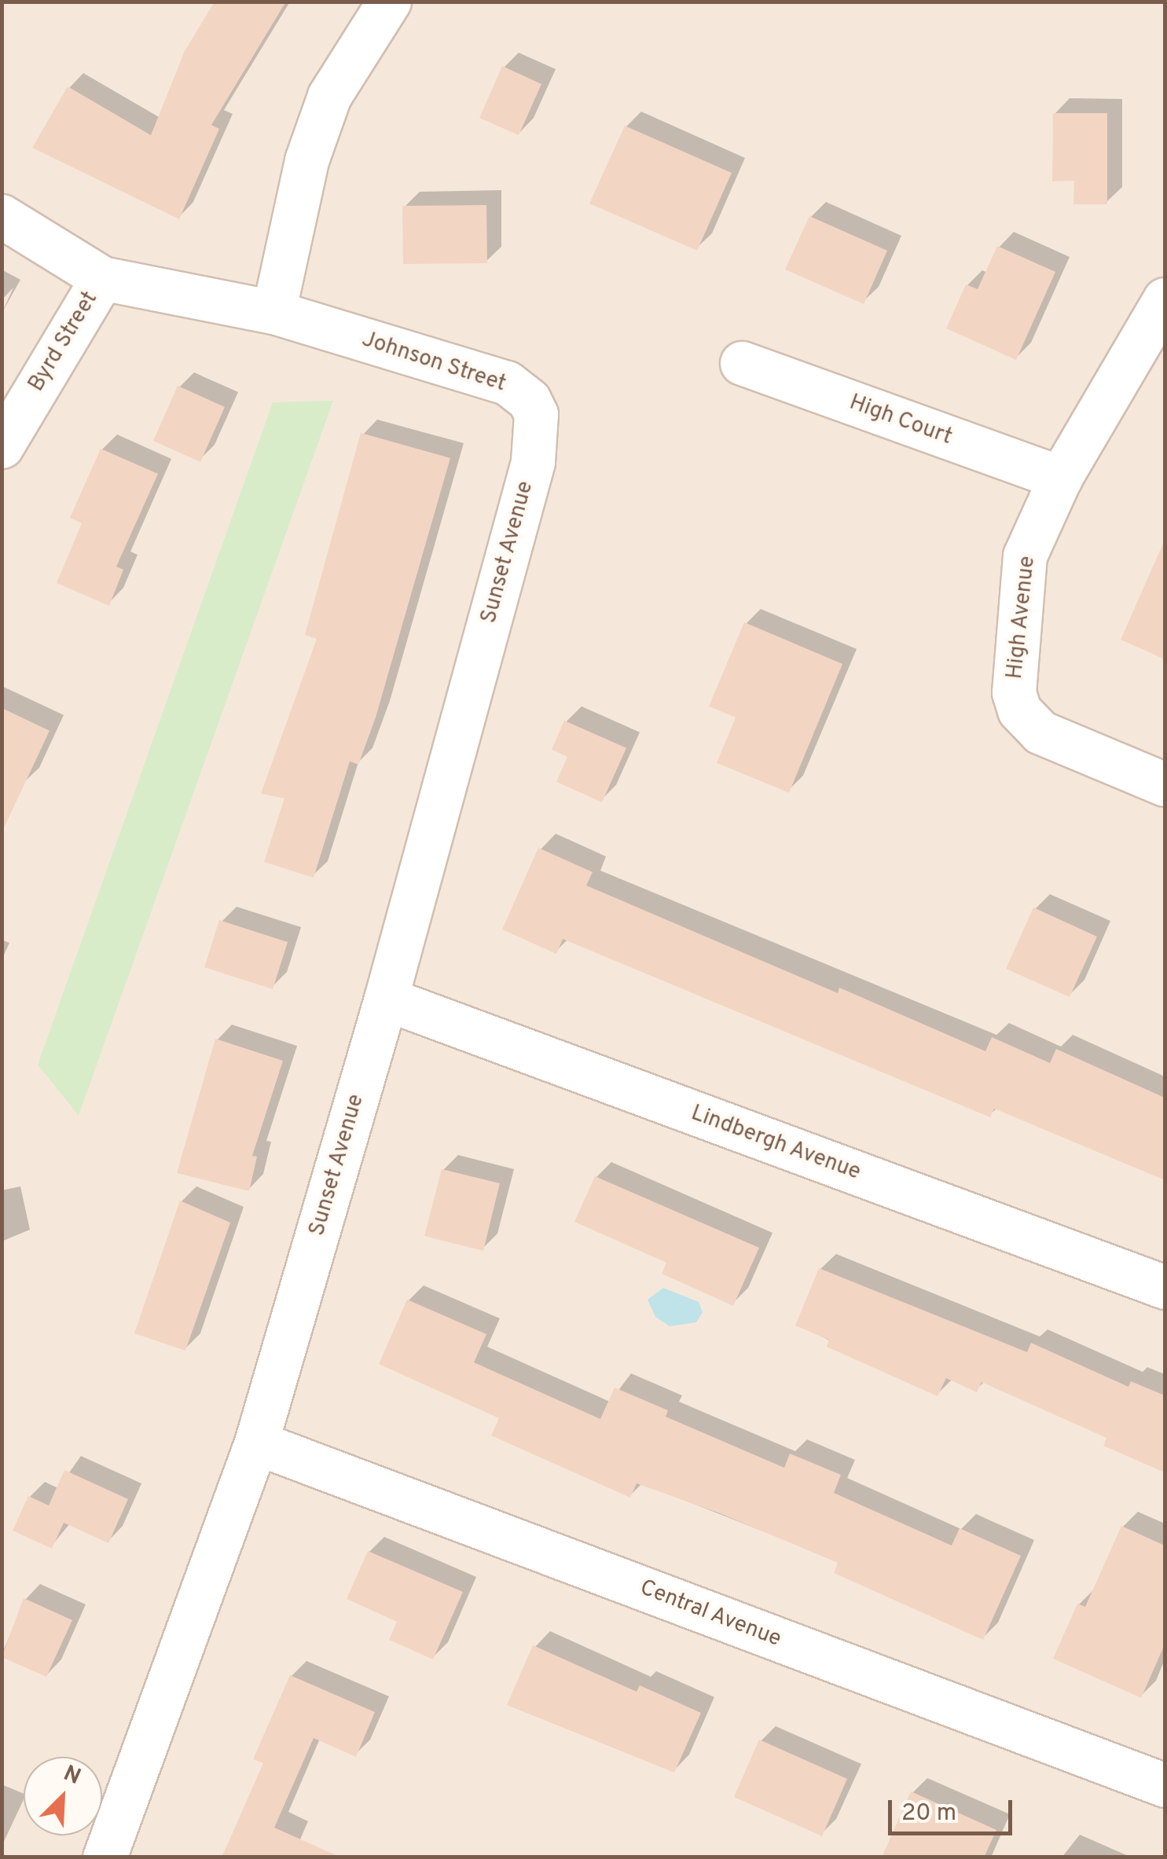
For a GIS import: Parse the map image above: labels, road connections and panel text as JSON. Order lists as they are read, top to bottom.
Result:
{
  "streets": {
    "street": [
      "Byrd Street",
      "Johnson Street",
      "High Court",
      "Sunset Avenue",
      "High Avenue",
      "Lindbergh Avenue",
      "Central Avenue"
    ]
  },
  "crossings": [
    ["Byrd Street", "Johnson Street"],
    ["Johnson Street", "Sunset Avenue"],
    ["High Court", "High Avenue"],
    ["Sunset Avenue", "Lindbergh Avenue"],
    ["Sunset Avenue", "Central Avenue"]
  ],
  "scale_bar": "20 m",
  "north": "top right"
}
